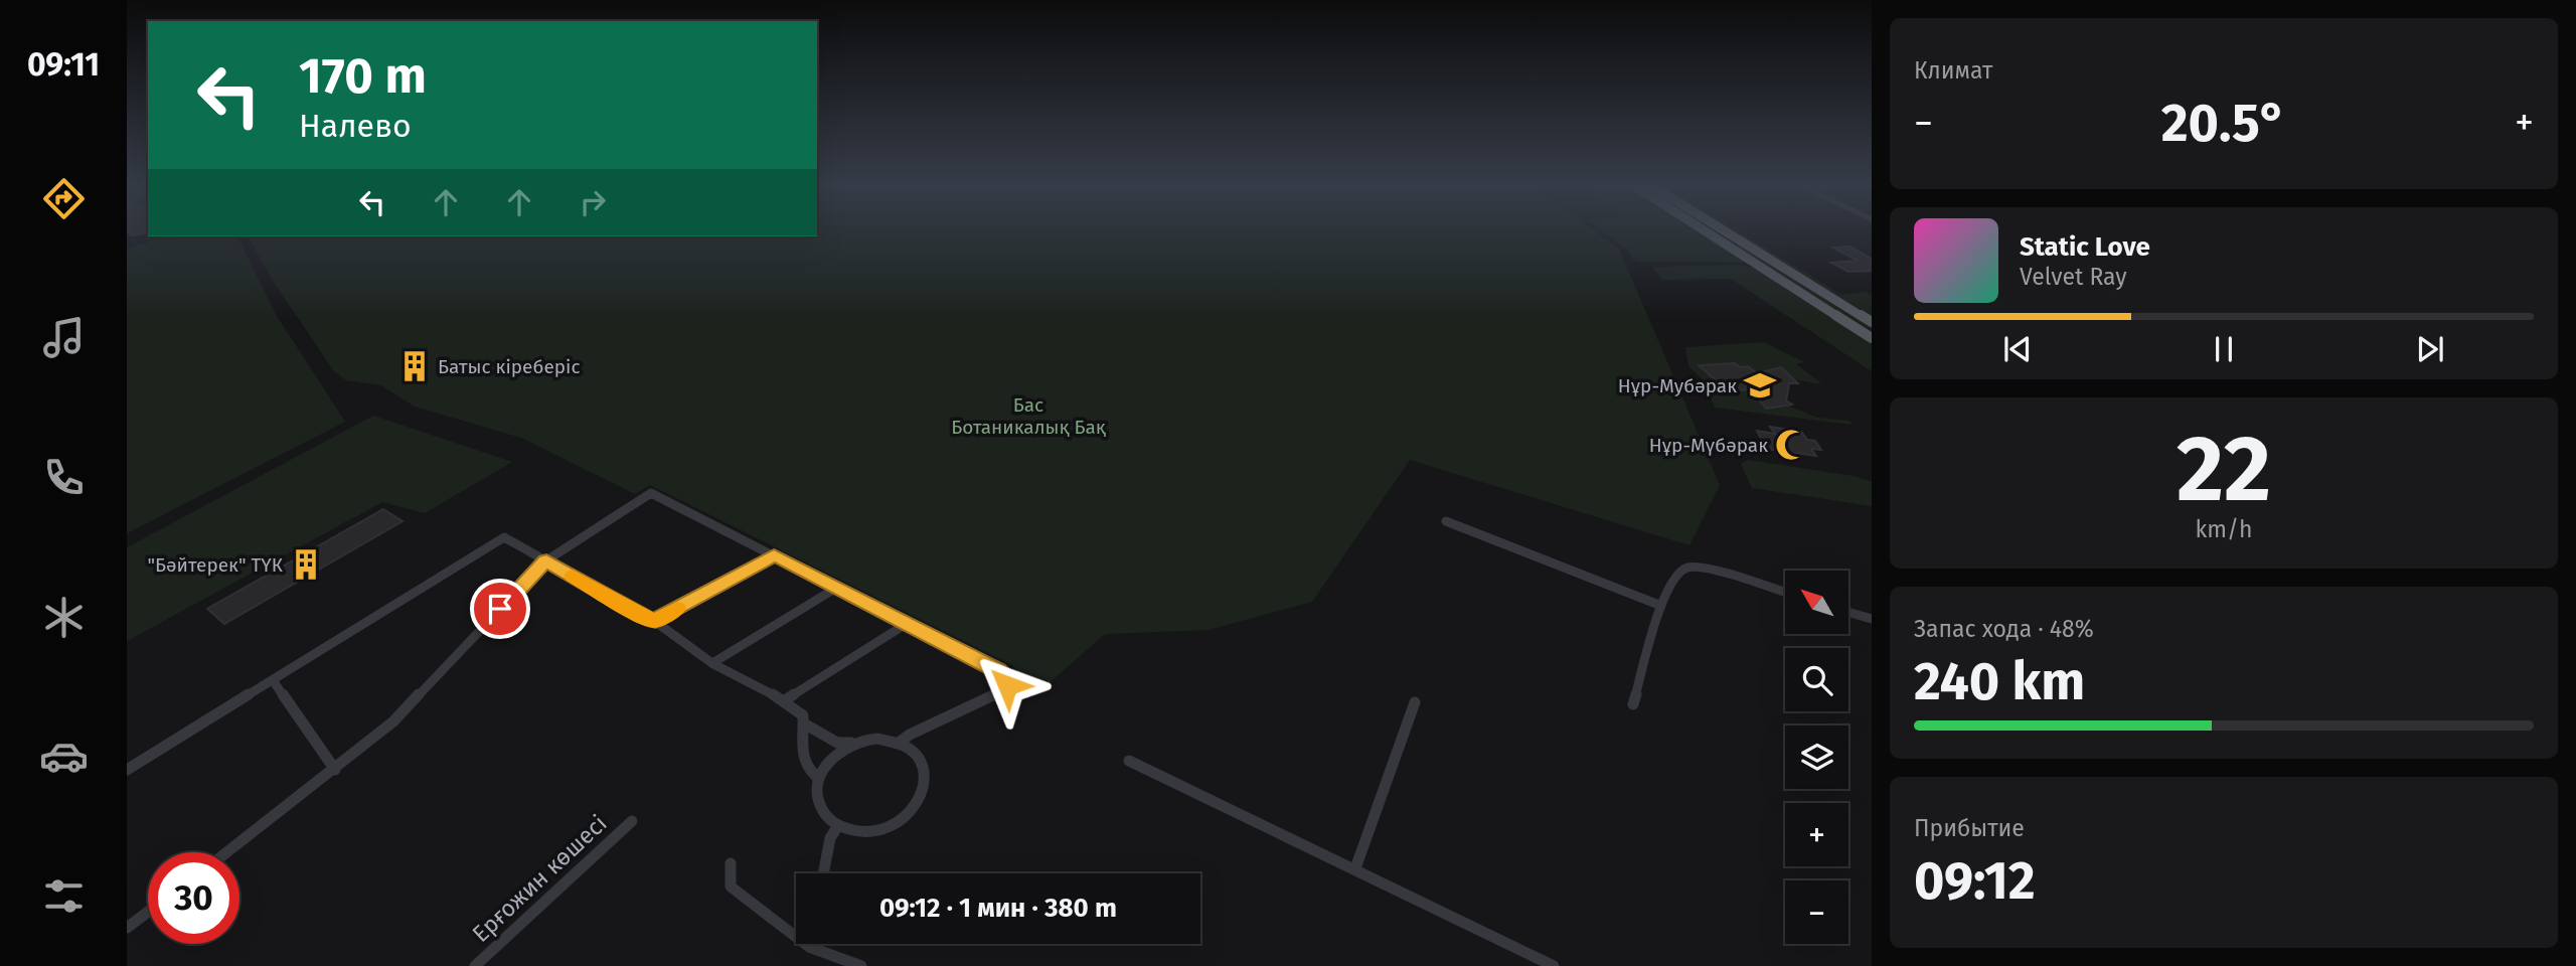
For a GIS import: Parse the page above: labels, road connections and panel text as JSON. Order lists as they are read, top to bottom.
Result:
{
  "streets": {
    "street": ["Ерғожин көшесі"]
  },
  "parks": ["Бас Ботаникалық Бақ"],
  "places": {
    "building": ["Батыс кіреберіс", "\"Бәйтерек\" ТҮК"],
    "school or university": ["Нұр-Мубәрак"],
    "mosque": ["Нұр-Мүбәрак"]
  },
  "north": "top left",
  "page": {
    "tabs": "09:11",
    "tile": [
      "Климат",
      ["22", "km/h"],
      ["Запас хода · 48%", "240 km"],
      ["Прибытие", "09:12"]
    ],
    "turn": ["170 m", "Налево"],
    "heat": ["−", "20.5°", "+"],
    "song": ["Static Love", "Velvet Ray"],
    "map_buttons": ["+", "−"],
    "limit": "30",
    "trip": "09:12 · 1 мин · 380 m"
  }
}
